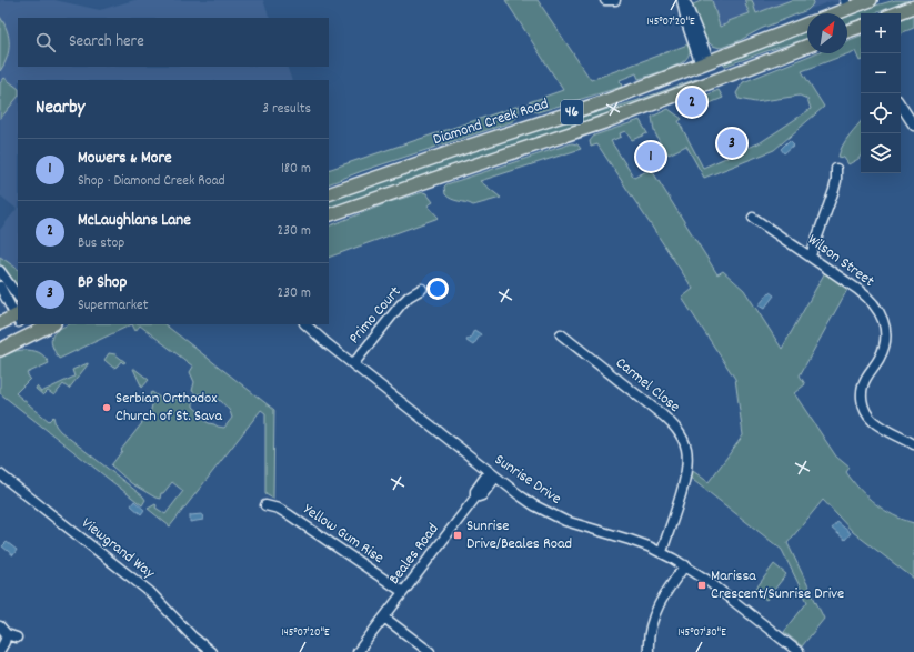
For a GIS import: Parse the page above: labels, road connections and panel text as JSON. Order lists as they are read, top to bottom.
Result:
{
  "streets": {
    "main road": ["46", "Diamond Creek Road"],
    "street": [
      "Wilson Street",
      "Primo Court",
      "Carmel Close",
      "Sunrise Drive",
      "Yellow Gum Rise",
      "Viewgrand Way",
      "Beales Road"
    ]
  },
  "crossings": [
    ["Primo Court", "Sunrise Drive"],
    ["Carmel Close", "Sunrise Drive"],
    ["Sunrise Drive", "Beales Road"],
    ["Yellow Gum Rise", "Beales Road"]
  ],
  "places": {
    "other": ["Serbian Orthodox Church of St. Sava"],
    "transit": ["Sunrise Drive/Beales Road", "Marissa Crescent/Sunrise Drive"]
  },
  "north": "top right",
  "page": {
    "map_buttons": ["+", "−"],
    "search": "Search here",
    "heading": ["Nearby", "3 results"],
    "pins": ["2", "3", "1"],
    "list": [
      {
        "mark": "1",
        "name": "Mowers & More",
        "note": "Shop · Diamond Creek Road",
        "value": "180 m"
      },
      {
        "mark": "2",
        "name": "McLaughlans Lane",
        "note": "Bus stop",
        "value": "230 m"
      },
      {
        "mark": "3",
        "name": "BP Shop",
        "note": "Supermarket",
        "value": "230 m"
      }
    ]
  },
  "coordinates": ["145°07'20\"E", "145°07'30\"E"]
}
